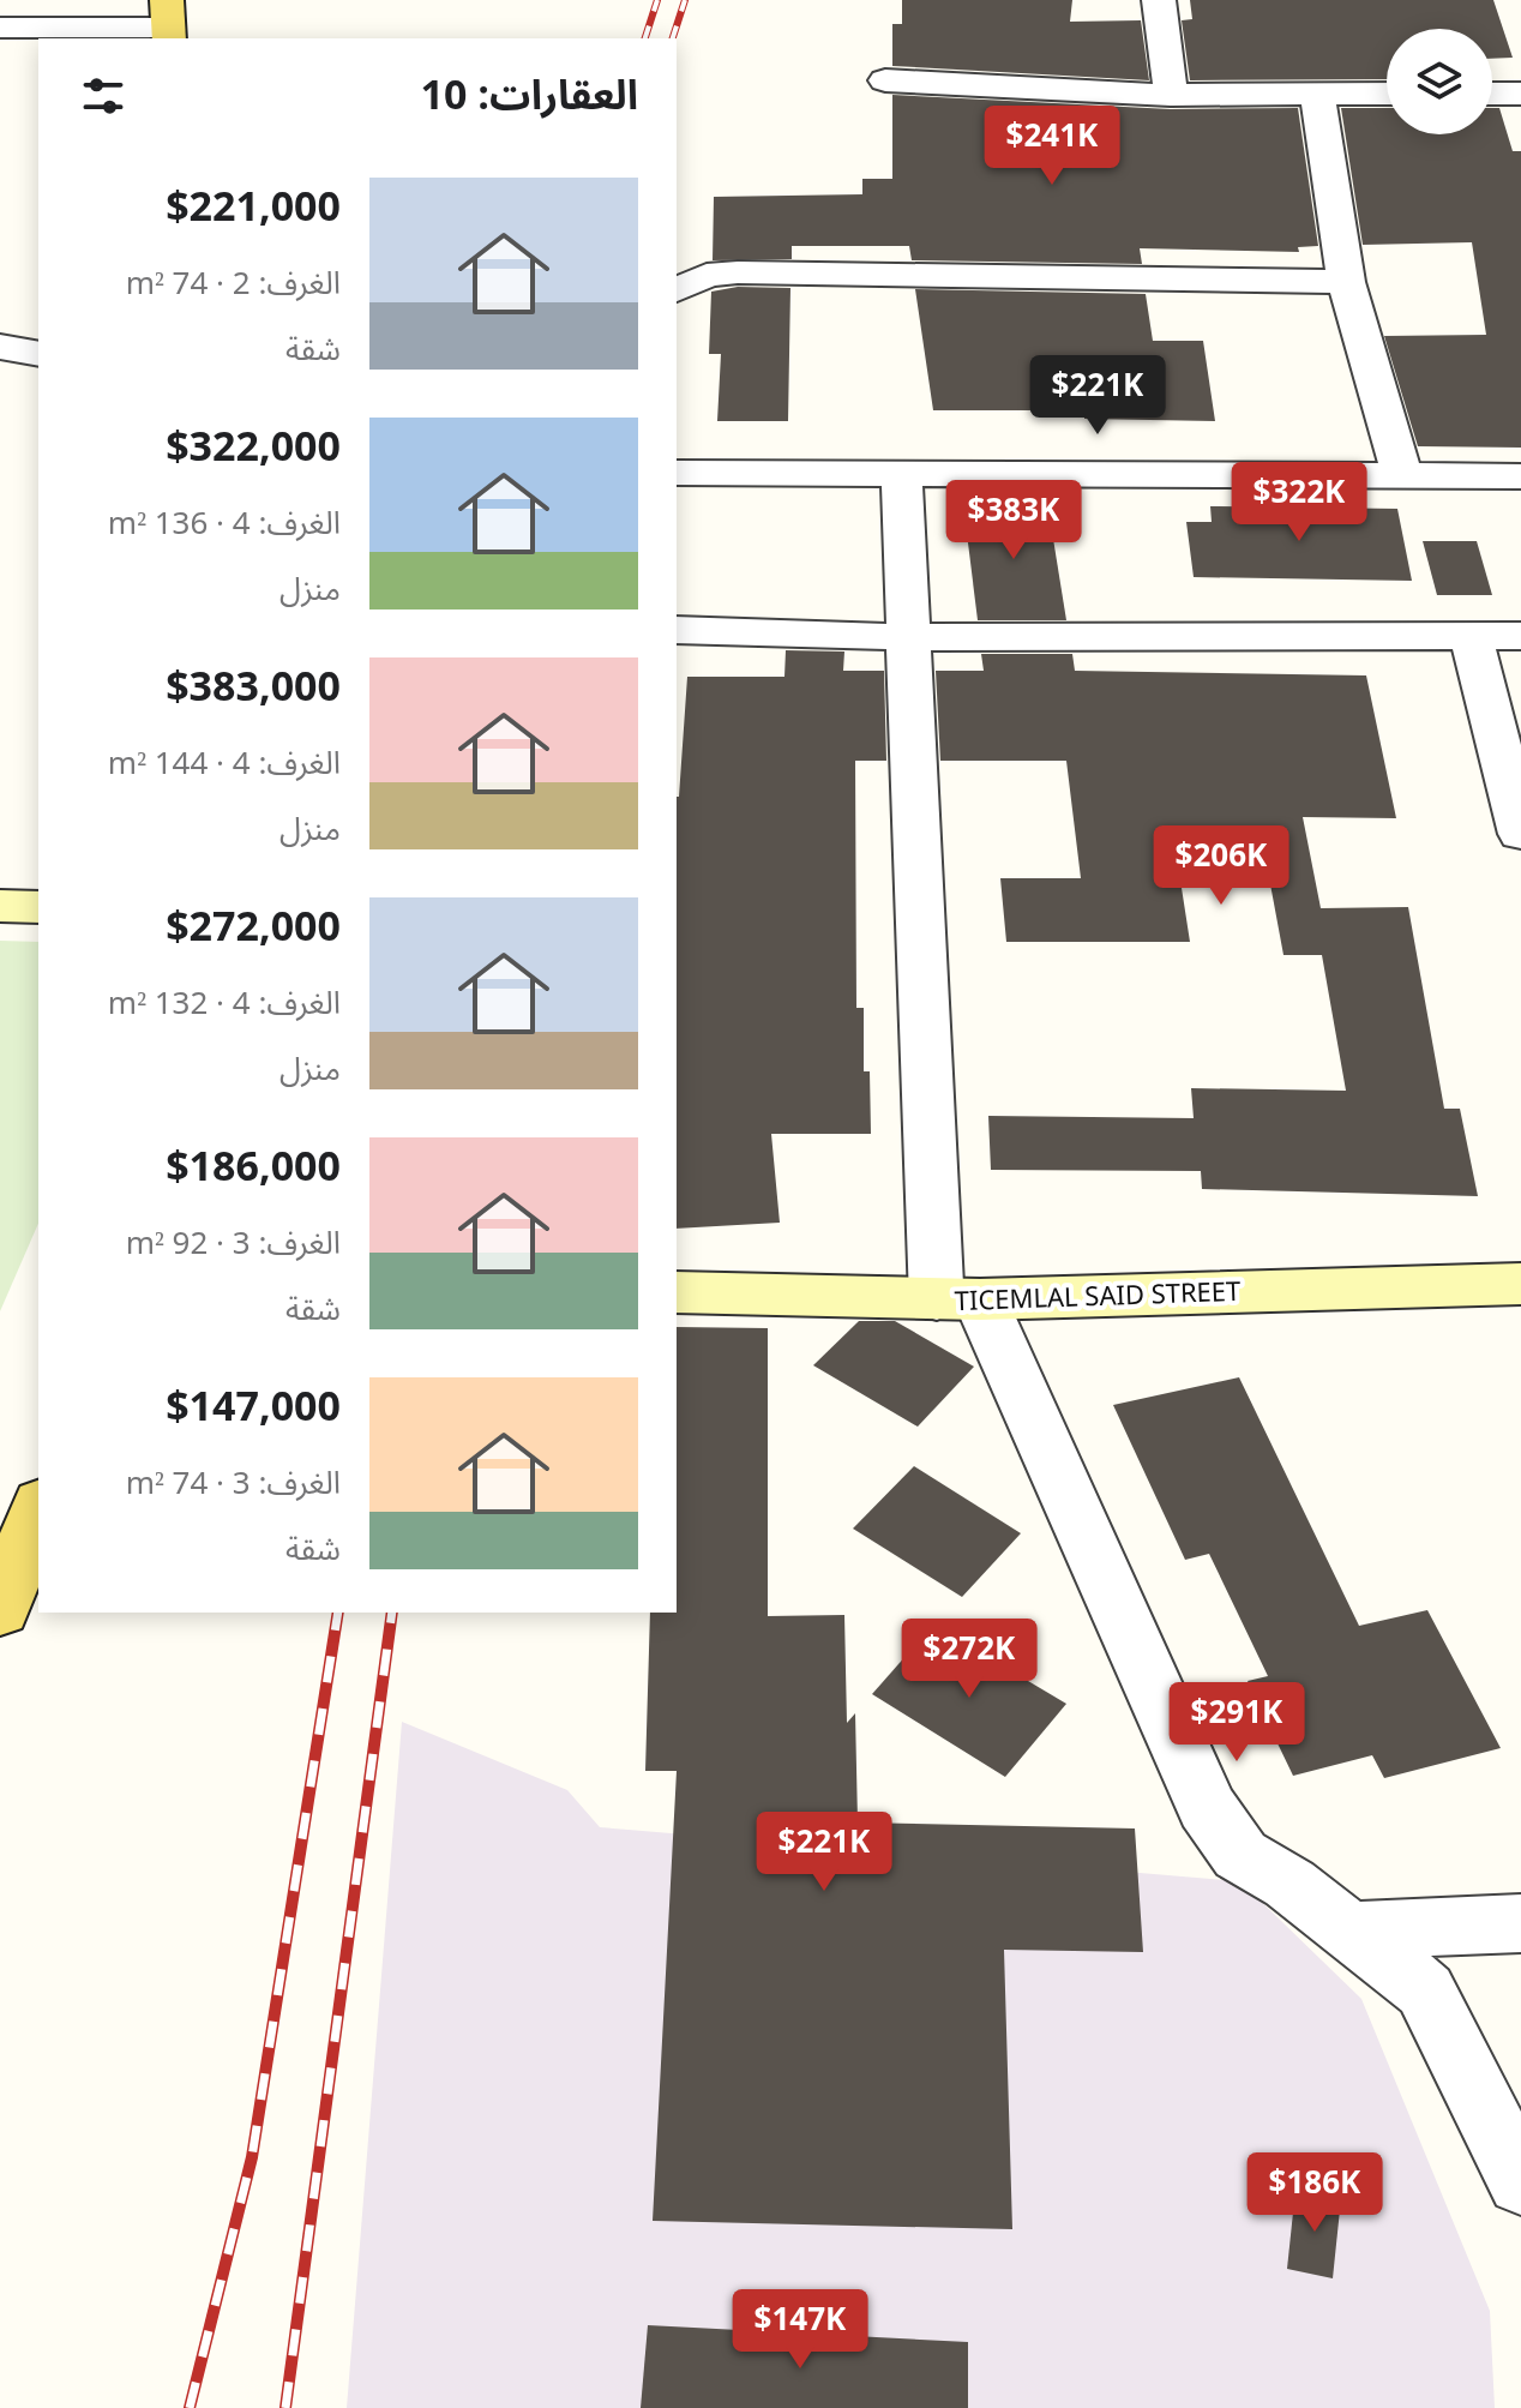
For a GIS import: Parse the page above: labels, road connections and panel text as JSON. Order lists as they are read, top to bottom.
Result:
{
  "streets": {
    "main road": ["TICEMLAL SAID STREET"]
  },
  "page": {
    "heading": "العقارات: 10",
    "price": [
      "$241K",
      "$221K",
      "$322K",
      "$383K",
      "$206K",
      "$272K",
      "$291K",
      "$221K",
      "$186K",
      "$147K"
    ],
    "list": [
      {
        "name": "$221,000",
        "note": "الغرف: 2 · 74 m² · شقة"
      },
      {
        "name": "$322,000",
        "note": "الغرف: 4 · 136 m² · منزل"
      },
      {
        "name": "$383,000",
        "note": "الغرف: 4 · 144 m² · منزل"
      },
      {
        "name": "$272,000",
        "note": "الغرف: 4 · 132 m² · منزل"
      },
      {
        "name": "$186,000",
        "note": "الغرف: 3 · 92 m² · شقة"
      },
      {
        "name": "$147,000",
        "note": "الغرف: 3 · 74 m² · شقة"
      }
    ]
  }
}
